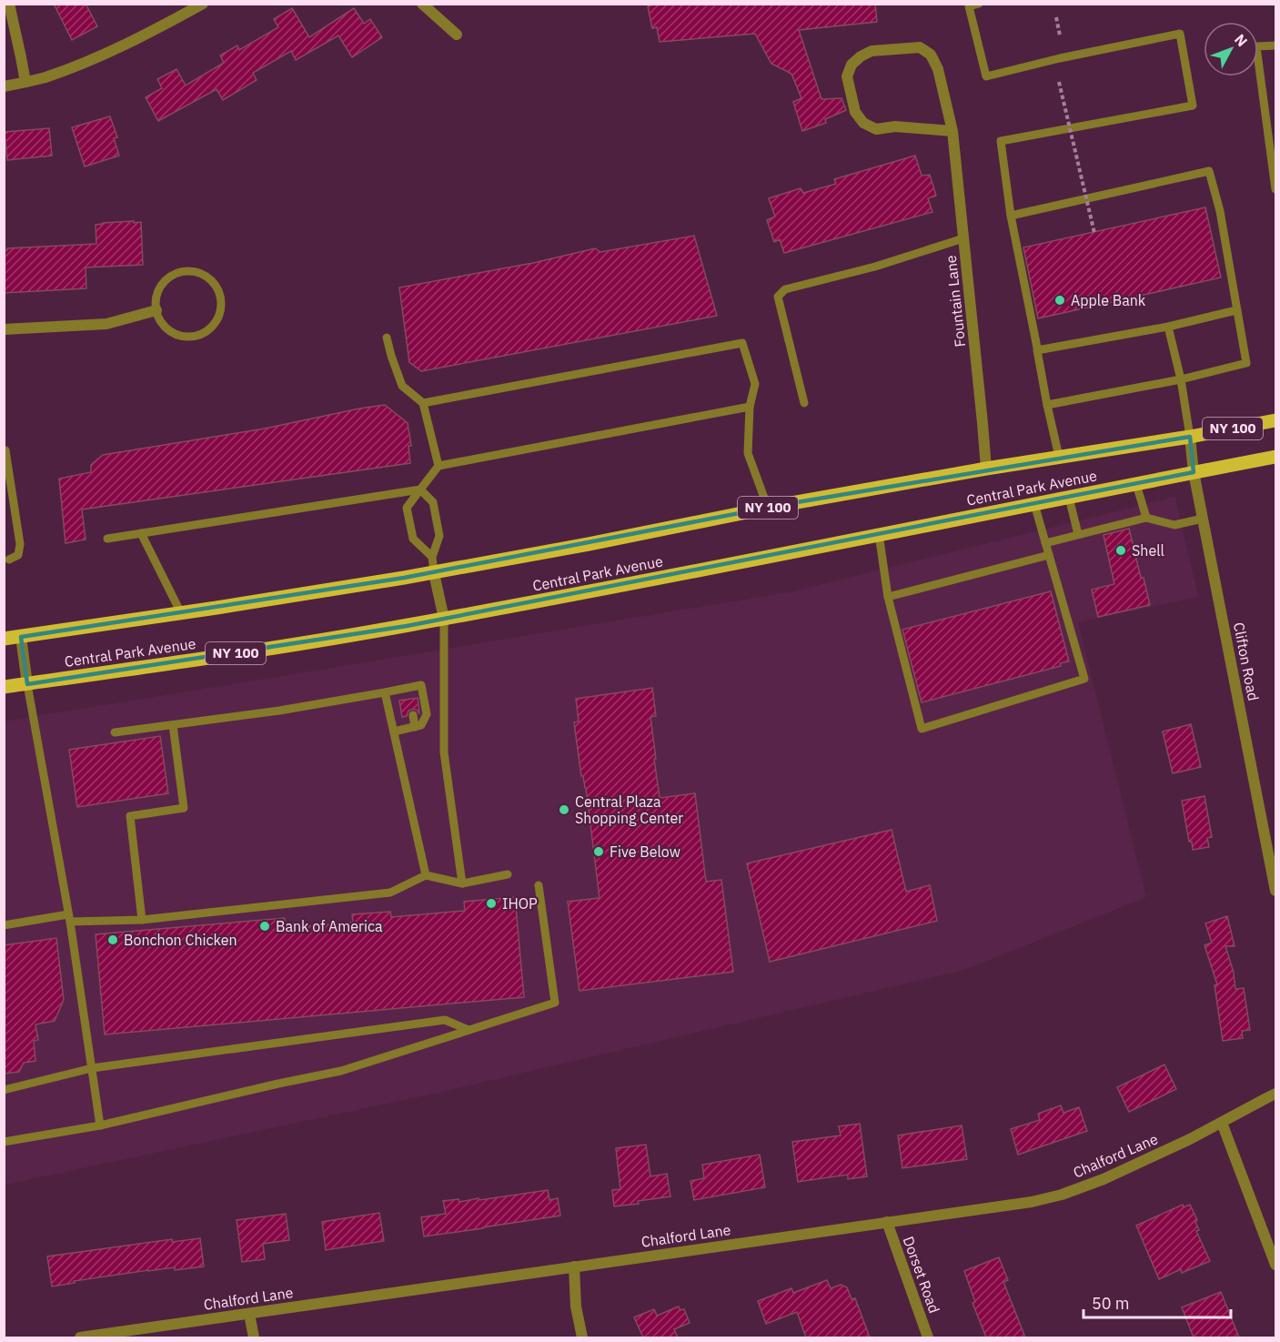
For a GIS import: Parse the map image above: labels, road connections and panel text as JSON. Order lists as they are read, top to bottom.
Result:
{
  "streets": {
    "main road": ["NY 100", "Central Park Avenue"],
    "street": [
      "Fountain Lane",
      "Clifton Road",
      "Chalford Lane",
      "Dorset Road"
    ]
  },
  "crossings": [
    ["Fountain Lane", "Central Park Avenue"],
    ["NY 100", "Central Park Avenue"],
    ["NY 100", "Clifton Road"],
    ["Central Park Avenue", "Clifton Road"],
    ["Chalford Lane", "Dorset Road"]
  ],
  "places": [
    "Apple Bank",
    "Shell",
    "Central Plaza Shopping Center",
    "Five Below",
    "IHOP",
    "Bank of America",
    "Bonchon Chicken"
  ],
  "scale_bar": "50 m",
  "north": "top right"
}
